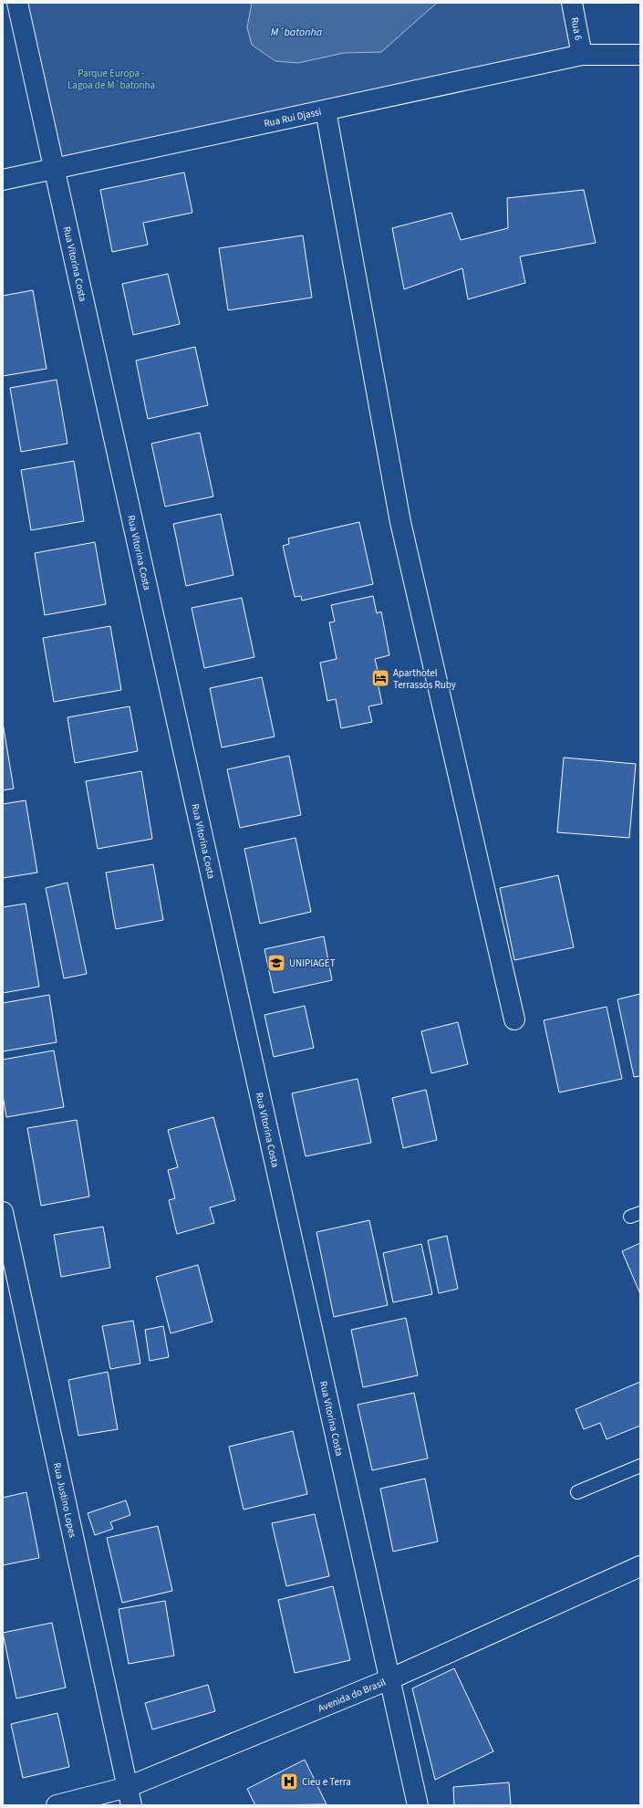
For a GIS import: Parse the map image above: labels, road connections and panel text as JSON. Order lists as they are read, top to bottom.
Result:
{
  "streets": {
    "street": [
      "Rua 6",
      "Rua Rui Djassi",
      "Rua Vitorina Costa",
      "Rua Justino Lopes",
      "Avenida do Brasil"
    ]
  },
  "crossings": [
    ["Rua 6", "Rua Rui Djassi"],
    ["Rua Rui Djassi", "Rua Vitorina Costa"],
    ["Rua Vitorina Costa", "Avenida do Brasil"],
    ["Rua Justino Lopes", "Avenida do Brasil"]
  ],
  "water": ["M´batonha"],
  "parks": ["Parque Europa - Lagoa de M´batonha"],
  "places": {
    "hotel": ["Aparthotel Terrassos Ruby"],
    "school or university": ["UNIPIAGET"],
    "hospital": ["Cieu e Terra"]
  }
}
